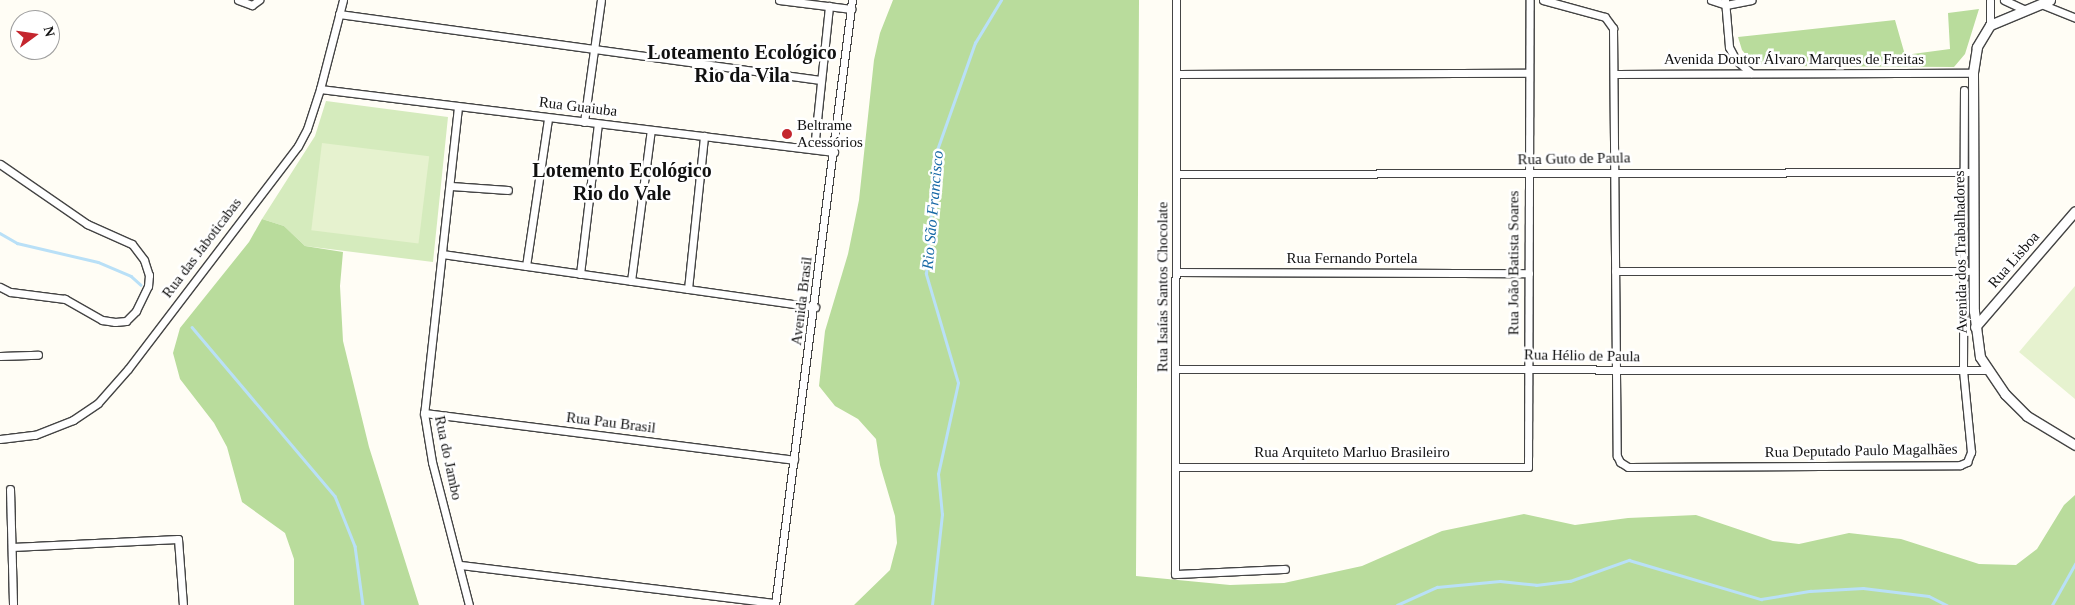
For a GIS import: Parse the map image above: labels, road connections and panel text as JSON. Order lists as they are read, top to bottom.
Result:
{
  "streets": {
    "street": [
      "Avenida Doutor Álvaro Marques de Freitas",
      "Rua Guaiuba",
      "Rua Guto de Paula",
      "Rua das Jaboticabas",
      "Avenida dos Trabalhadores",
      "Rua Fernando Portela",
      "Rua Lisboa",
      "Rua João Batista Soares",
      "Rua Isaías Santos Chocolate",
      "Avenida Brasil",
      "Rua Hélio de Paula",
      "Rua Pau Brasil",
      "Rua Deputado Paulo Magalhães",
      "Rua Arquiteto Marluo Brasileiro",
      "Rua do Jambo"
    ]
  },
  "crossings": [
    ["Avenida Doutor Álvaro Marques de Freitas", "Avenida dos Trabalhadores"],
    ["Rua Guaiuba", "Rua das Jaboticabas"],
    ["Rua Guaiuba", "Avenida Brasil"],
    ["Rua Guaiuba", "Rua do Jambo"],
    ["Rua Guto de Paula", "Avenida dos Trabalhadores"],
    ["Rua Guto de Paula", "Rua João Batista Soares"],
    ["Rua Guto de Paula", "Rua Isaías Santos Chocolate"],
    ["Avenida dos Trabalhadores", "Rua Lisboa"],
    ["Avenida dos Trabalhadores", "Rua Hélio de Paula"],
    ["Avenida dos Trabalhadores", "Rua Deputado Paulo Magalhães"],
    ["Rua Fernando Portela", "Rua João Batista Soares"],
    ["Rua Fernando Portela", "Rua Isaías Santos Chocolate"],
    ["Rua João Batista Soares", "Rua Hélio de Paula"],
    ["Rua João Batista Soares", "Rua Arquiteto Marluo Brasileiro"],
    ["Rua Isaías Santos Chocolate", "Rua Hélio de Paula"],
    ["Rua Isaías Santos Chocolate", "Rua Arquiteto Marluo Brasileiro"],
    ["Avenida Brasil", "Rua Pau Brasil"],
    ["Rua Hélio de Paula", "Rua Deputado Paulo Magalhães"],
    ["Rua Pau Brasil", "Rua do Jambo"]
  ],
  "districts": ["Loteamento Ecológico Rio da Vila", "Lotemento Ecológico Rio do Vale"],
  "water": ["Rio São Francisco"],
  "places": ["Beltrame Acessórios"],
  "north": "right"
}
